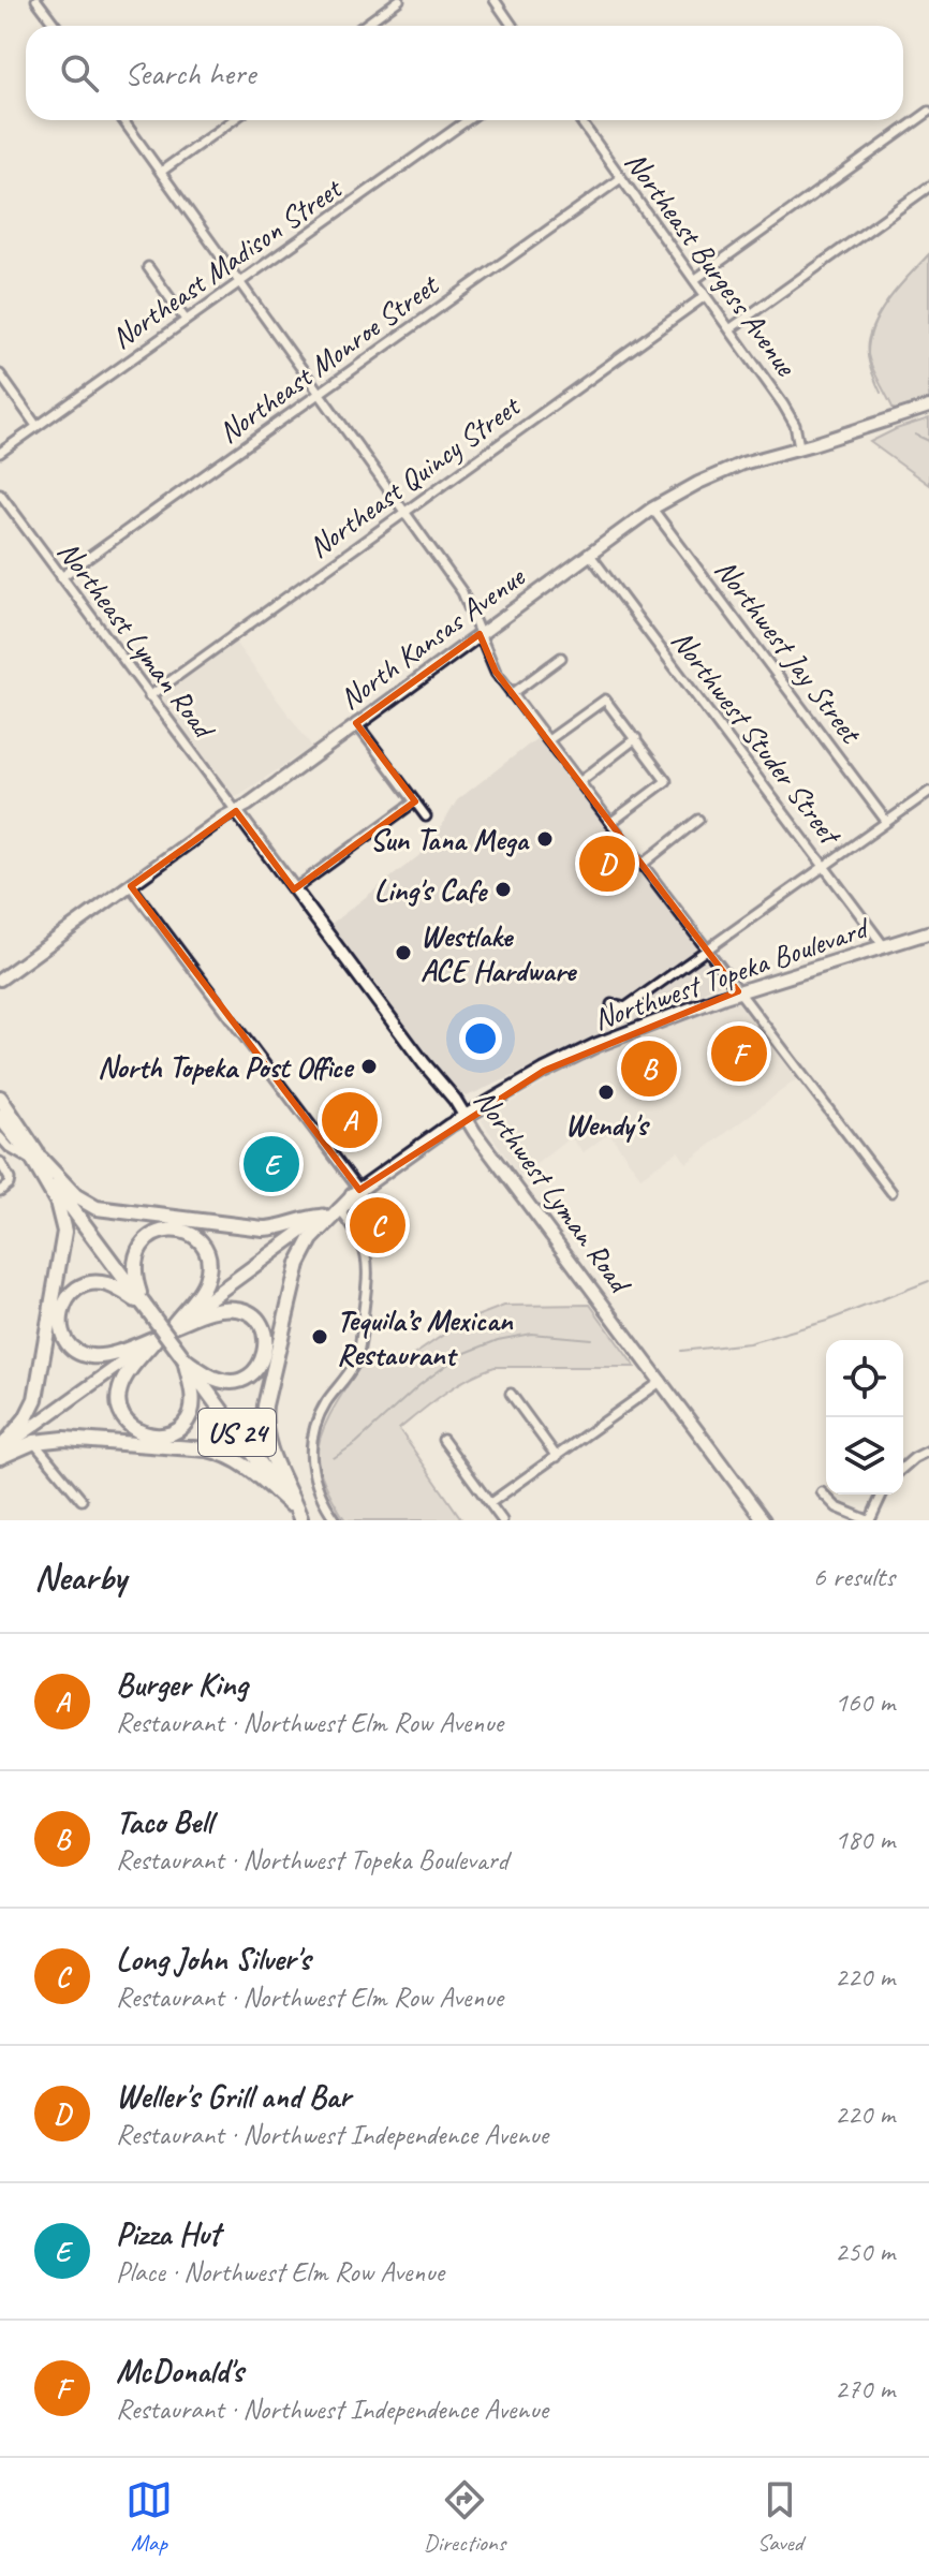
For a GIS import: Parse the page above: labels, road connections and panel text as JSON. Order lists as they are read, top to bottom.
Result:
{
  "streets": {
    "highway": ["US 24"],
    "main road": ["North Kansas Avenue", "Northwest Topeka Boulevard", "Northwest Lyman Road"],
    "street": [
      "Northeast Madison Street",
      "Northeast Burgess Avenue",
      "Northeast Monroe Street",
      "Northeast Quincy Street",
      "Northeast Lyman Road",
      "Northwest Jay Street",
      "Northwest Studer Street"
    ]
  },
  "crossings": [
    ["Northeast Burgess Avenue", "Northeast Monroe Street"],
    ["Northeast Burgess Avenue", "Northeast Quincy Street"],
    ["Northeast Burgess Avenue", "North Kansas Avenue"],
    ["Northeast Monroe Street", "Northeast Lyman Road"],
    ["Northeast Quincy Street", "Northeast Lyman Road"],
    ["North Kansas Avenue", "Northeast Lyman Road"],
    ["North Kansas Avenue", "Northwest Jay Street"],
    ["North Kansas Avenue", "Northwest Studer Street"],
    ["North Kansas Avenue", "Northwest Lyman Road"],
    ["Northeast Lyman Road", "Northwest Lyman Road"],
    ["Northwest Studer Street", "Northwest Topeka Boulevard"],
    ["Northwest Topeka Boulevard", "Northwest Lyman Road"]
  ],
  "places": [
    "Sun Tana Mega",
    "Ling's Cafe",
    "Westlake ACE Hardware",
    "North Topeka Post Office",
    "Wendy's",
    "Tequila’s Mexican Restaurant"
  ],
  "page": {
    "search": "Search here",
    "pins": [
      "D",
      "F",
      "B",
      "A",
      "E",
      "C"
    ],
    "heading": ["Nearby", "6 results"],
    "list": [
      {
        "mark": "A",
        "name": "Burger King",
        "note": "Restaurant · Northwest Elm Row Avenue",
        "value": "160 m"
      },
      {
        "mark": "B",
        "name": "Taco Bell",
        "note": "Restaurant · Northwest Topeka Boulevard",
        "value": "180 m"
      },
      {
        "mark": "C",
        "name": "Long John Silver's",
        "note": "Restaurant · Northwest Elm Row Avenue",
        "value": "220 m"
      },
      {
        "mark": "D",
        "name": "Weller's Grill and Bar",
        "note": "Restaurant · Northwest Independence Avenue",
        "value": "220 m"
      },
      {
        "mark": "E",
        "name": "Pizza Hut",
        "note": "Place · Northwest Elm Row Avenue",
        "value": "250 m"
      },
      {
        "mark": "F",
        "name": "McDonald's",
        "note": "Restaurant · Northwest Independence Avenue",
        "value": "270 m"
      }
    ],
    "nav": ["Map", "Directions", "Saved"]
  }
}
